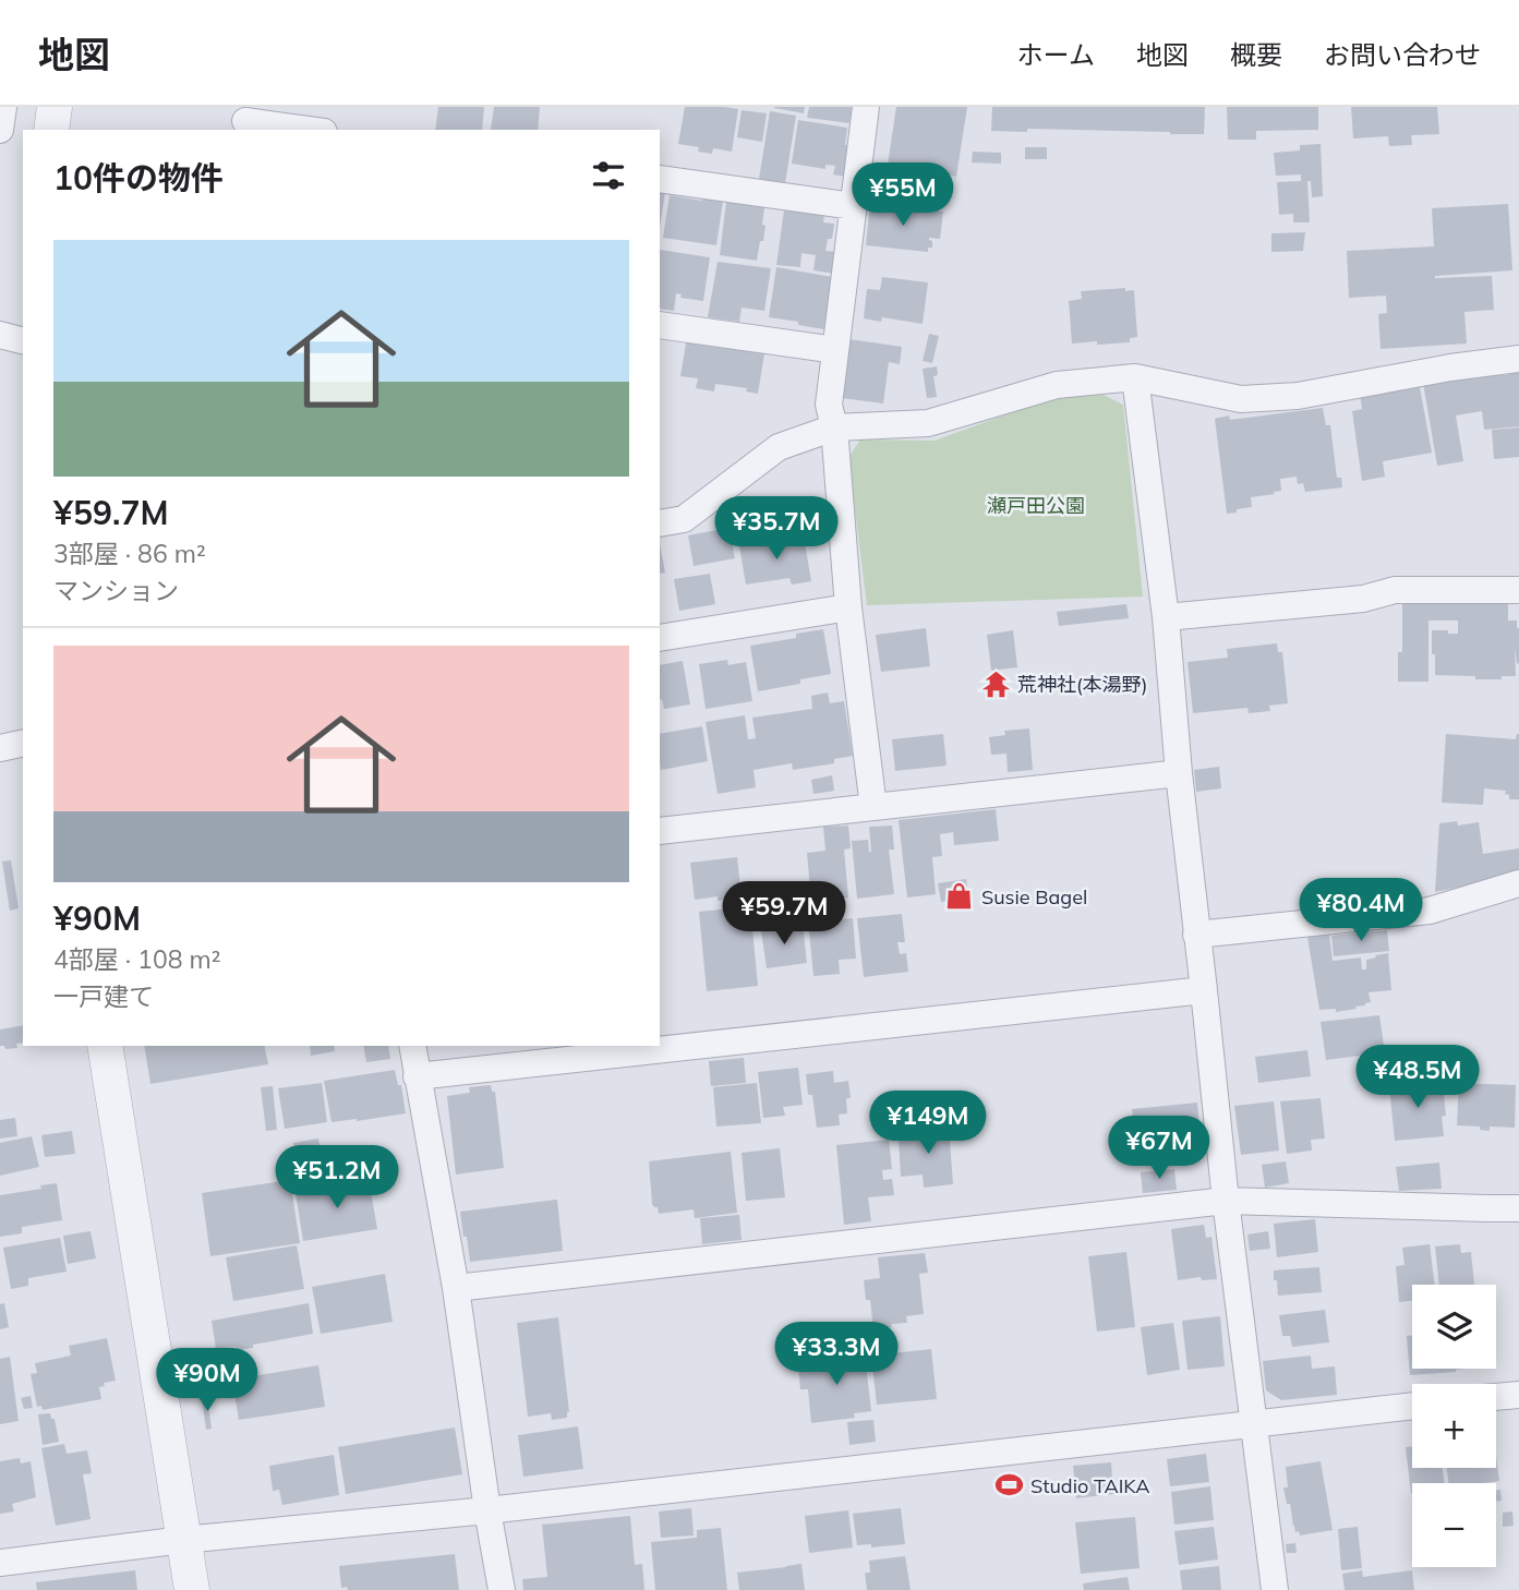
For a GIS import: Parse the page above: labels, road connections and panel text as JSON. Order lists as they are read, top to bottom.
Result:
{
  "parks": ["瀬戸田公園"],
  "places": {
    "temple": ["荒神社(本湯野)"],
    "shop": ["Susie Bagel"],
    "sports": ["Studio TAIKA"]
  },
  "page": {
    "header": "地図",
    "nav": [
      "ホーム",
      "地図",
      "概要",
      "お問い合わせ"
    ],
    "heading": "10件の物件",
    "price": [
      "¥55M",
      "¥35.7M",
      "¥80.4M",
      "¥59.7M",
      "¥48.5M",
      "¥149M",
      "¥67M",
      "¥51.2M",
      "¥33.3M",
      "¥90M"
    ],
    "list": [
      {
        "name": "¥59.7M",
        "note": "3部屋 · 86 m² · マンション"
      },
      {
        "name": "¥90M",
        "note": "4部屋 · 108 m² · 一戸建て"
      }
    ],
    "map_buttons": ["+", "−"]
  }
}
